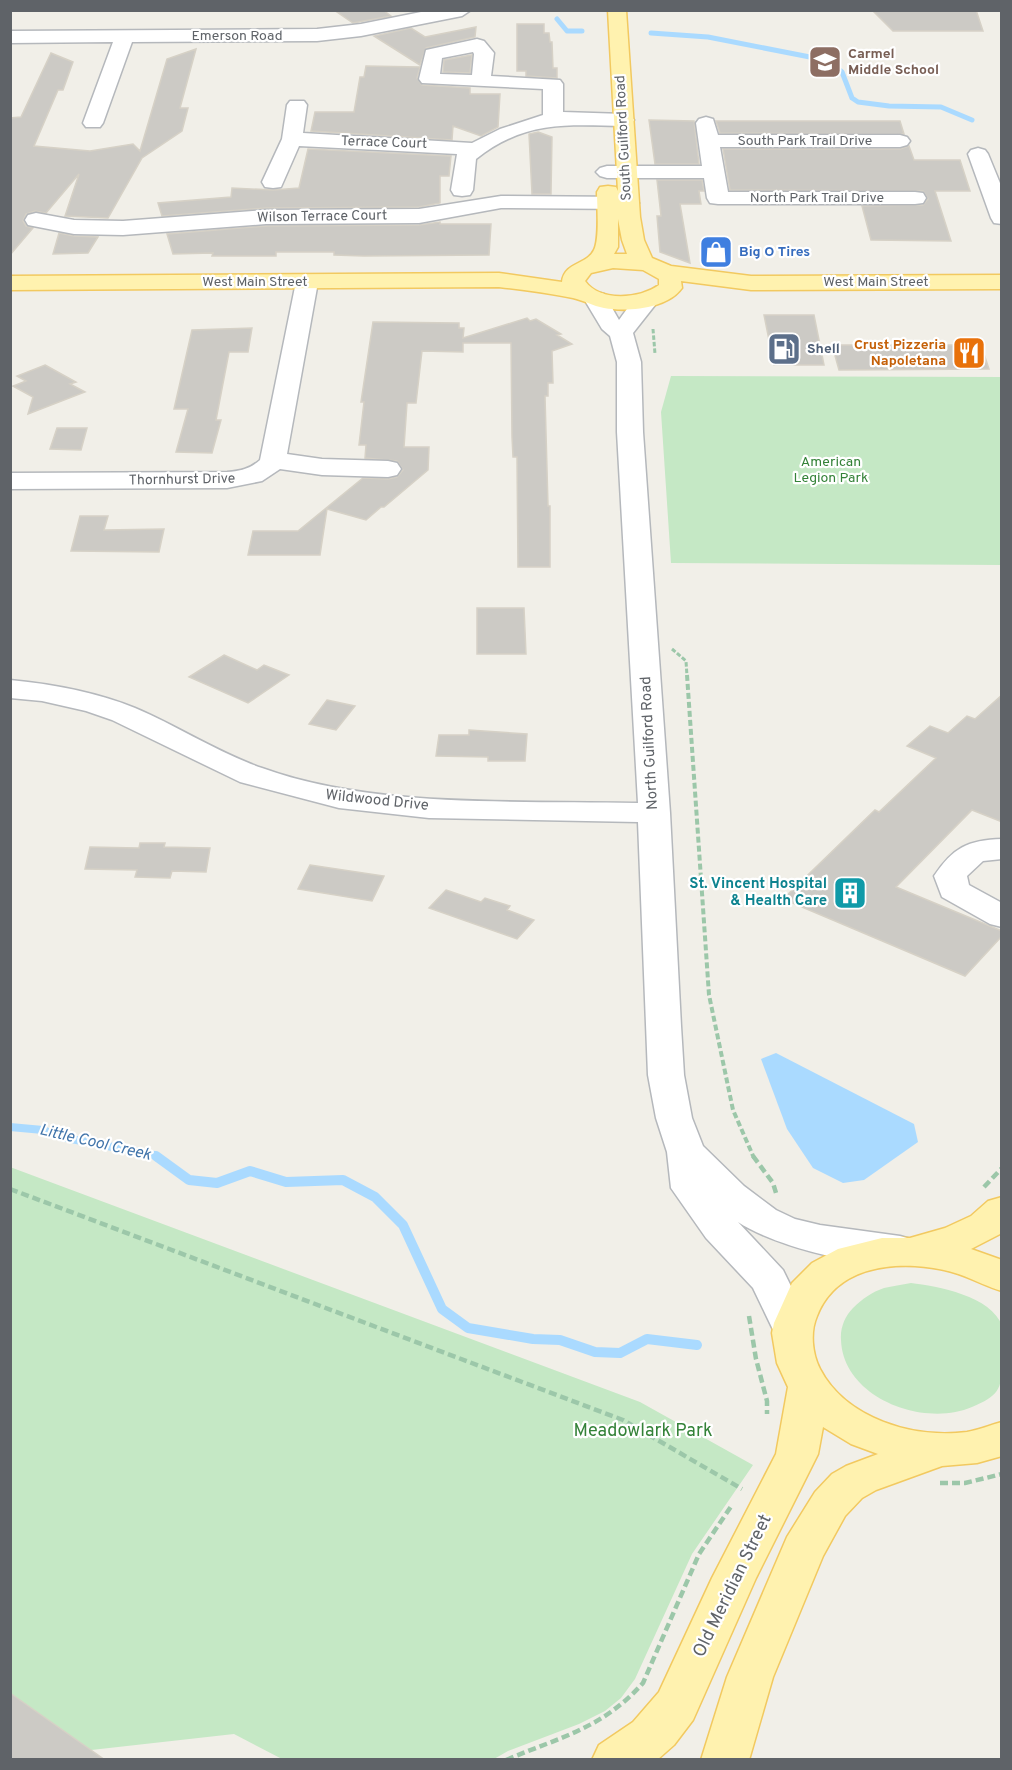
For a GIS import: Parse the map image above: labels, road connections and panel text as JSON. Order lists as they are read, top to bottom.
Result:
{
  "streets": {
    "main road": ["South Guilford Road", "West Main Street", "Old Meridian Street"],
    "street": [
      "Emerson Road",
      "South Park Trail Drive",
      "Terrace Court",
      "North Park Trail Drive",
      "Wilson Terrace Court",
      "Thornhurst Drive",
      "North Guilford Road",
      "Wildwood Drive"
    ]
  },
  "crossings": [
    ["South Guilford Road", "Wilson Terrace Court"],
    ["South Guilford Road", "West Main Street"],
    ["South Guilford Road", "North Guilford Road"],
    ["South Park Trail Drive", "North Park Trail Drive"],
    ["West Main Street", "North Guilford Road"],
    ["North Guilford Road", "Wildwood Drive"]
  ],
  "water": ["Little Cool Creek"],
  "parks": ["American Legion Park", "Meadowlark Park"],
  "places": {
    "school or university": ["Carmel Middle School"],
    "shop": ["Big O Tires"],
    "fuel station": ["Shell"],
    "restaurant": ["Crust Pizzeria Napoletana"],
    "building": ["St. Vincent Hospital & Health Care"]
  }
}
